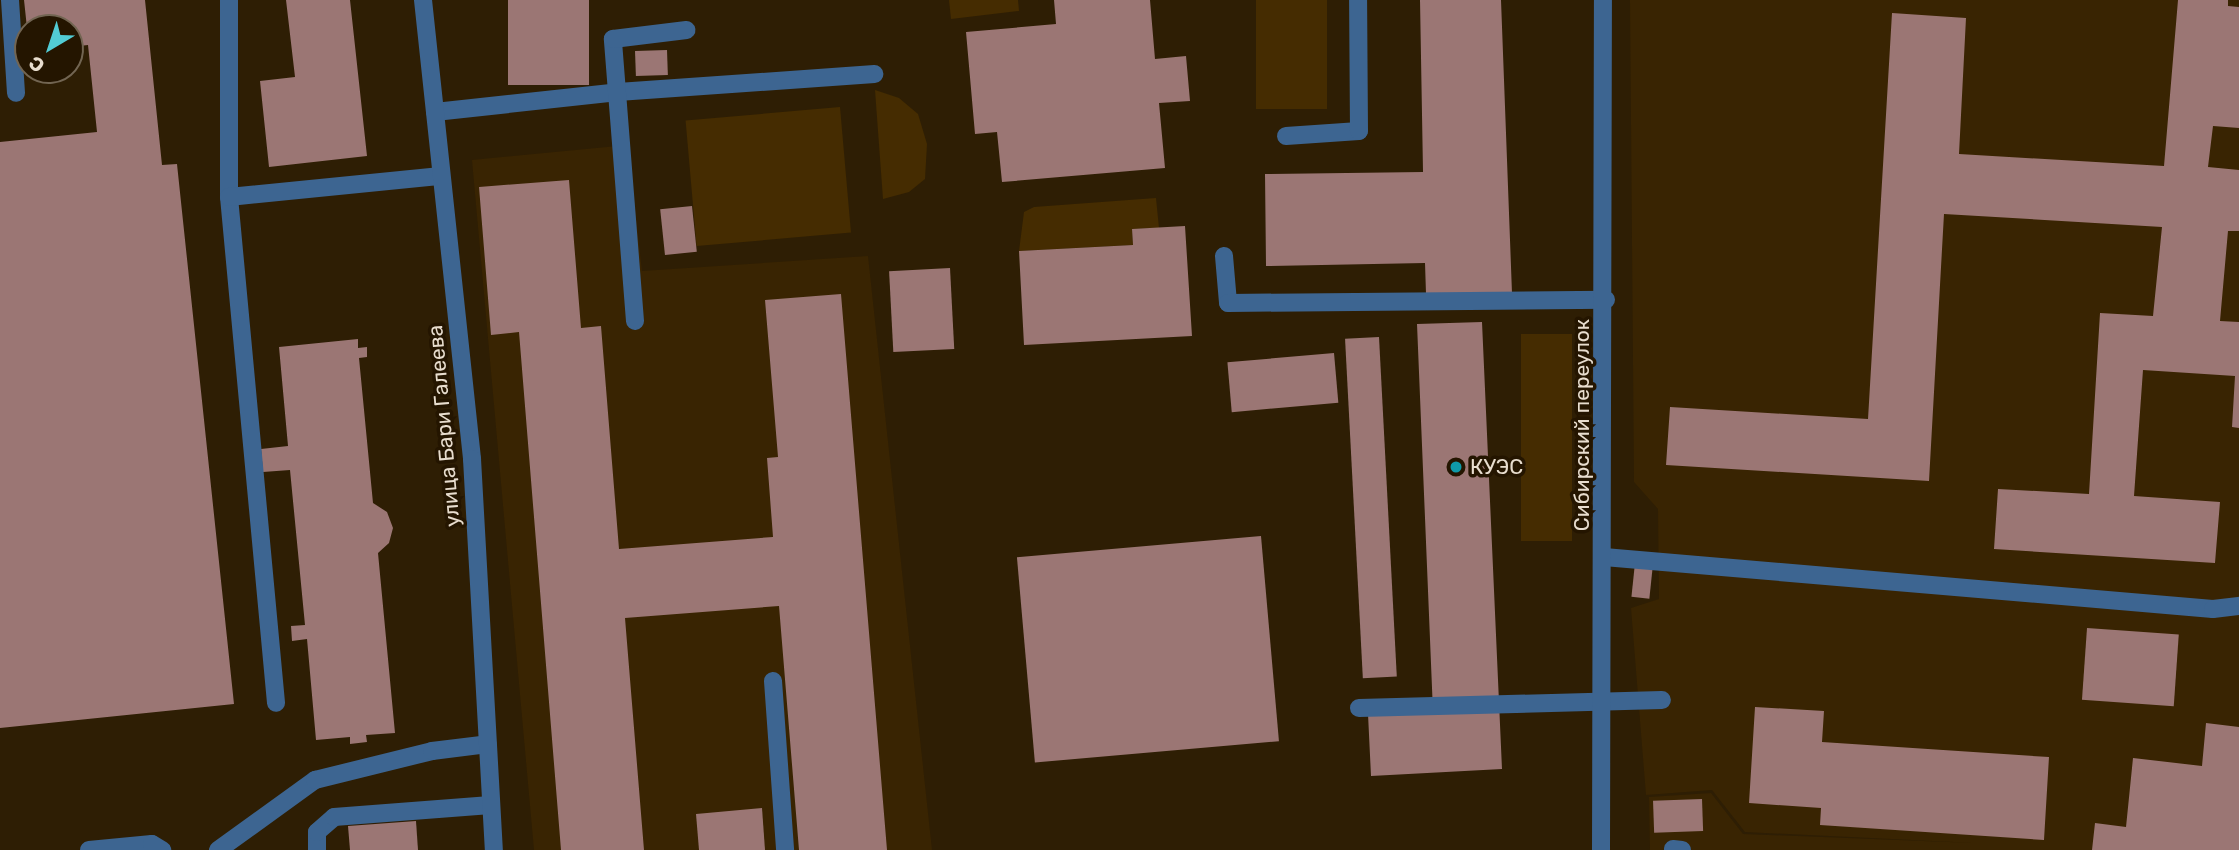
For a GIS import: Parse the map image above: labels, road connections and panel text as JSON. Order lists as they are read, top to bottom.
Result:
{
  "streets": {
    "street": ["Сибирский переулок", "улица Бари Галеева"]
  },
  "places": ["КУЭС"],
  "north": "bottom left"
}
